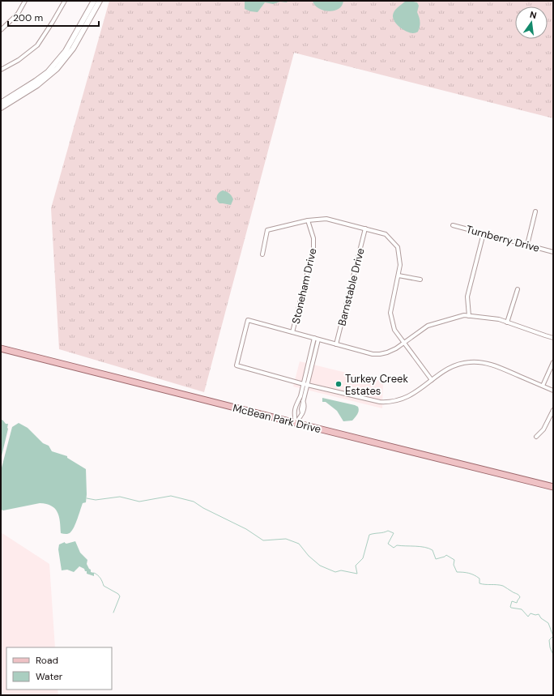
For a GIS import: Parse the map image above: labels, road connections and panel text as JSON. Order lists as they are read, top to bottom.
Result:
{
  "streets": {
    "main road": ["McBean Park Drive"],
    "street": ["Turnberry Drive", "Stoneham Drive", "Barnstable Drive"]
  },
  "places": ["Turkey Creek Estates"],
  "legend": ["Road", "Water"],
  "scale_bar": "200 m",
  "north": "top"
}
